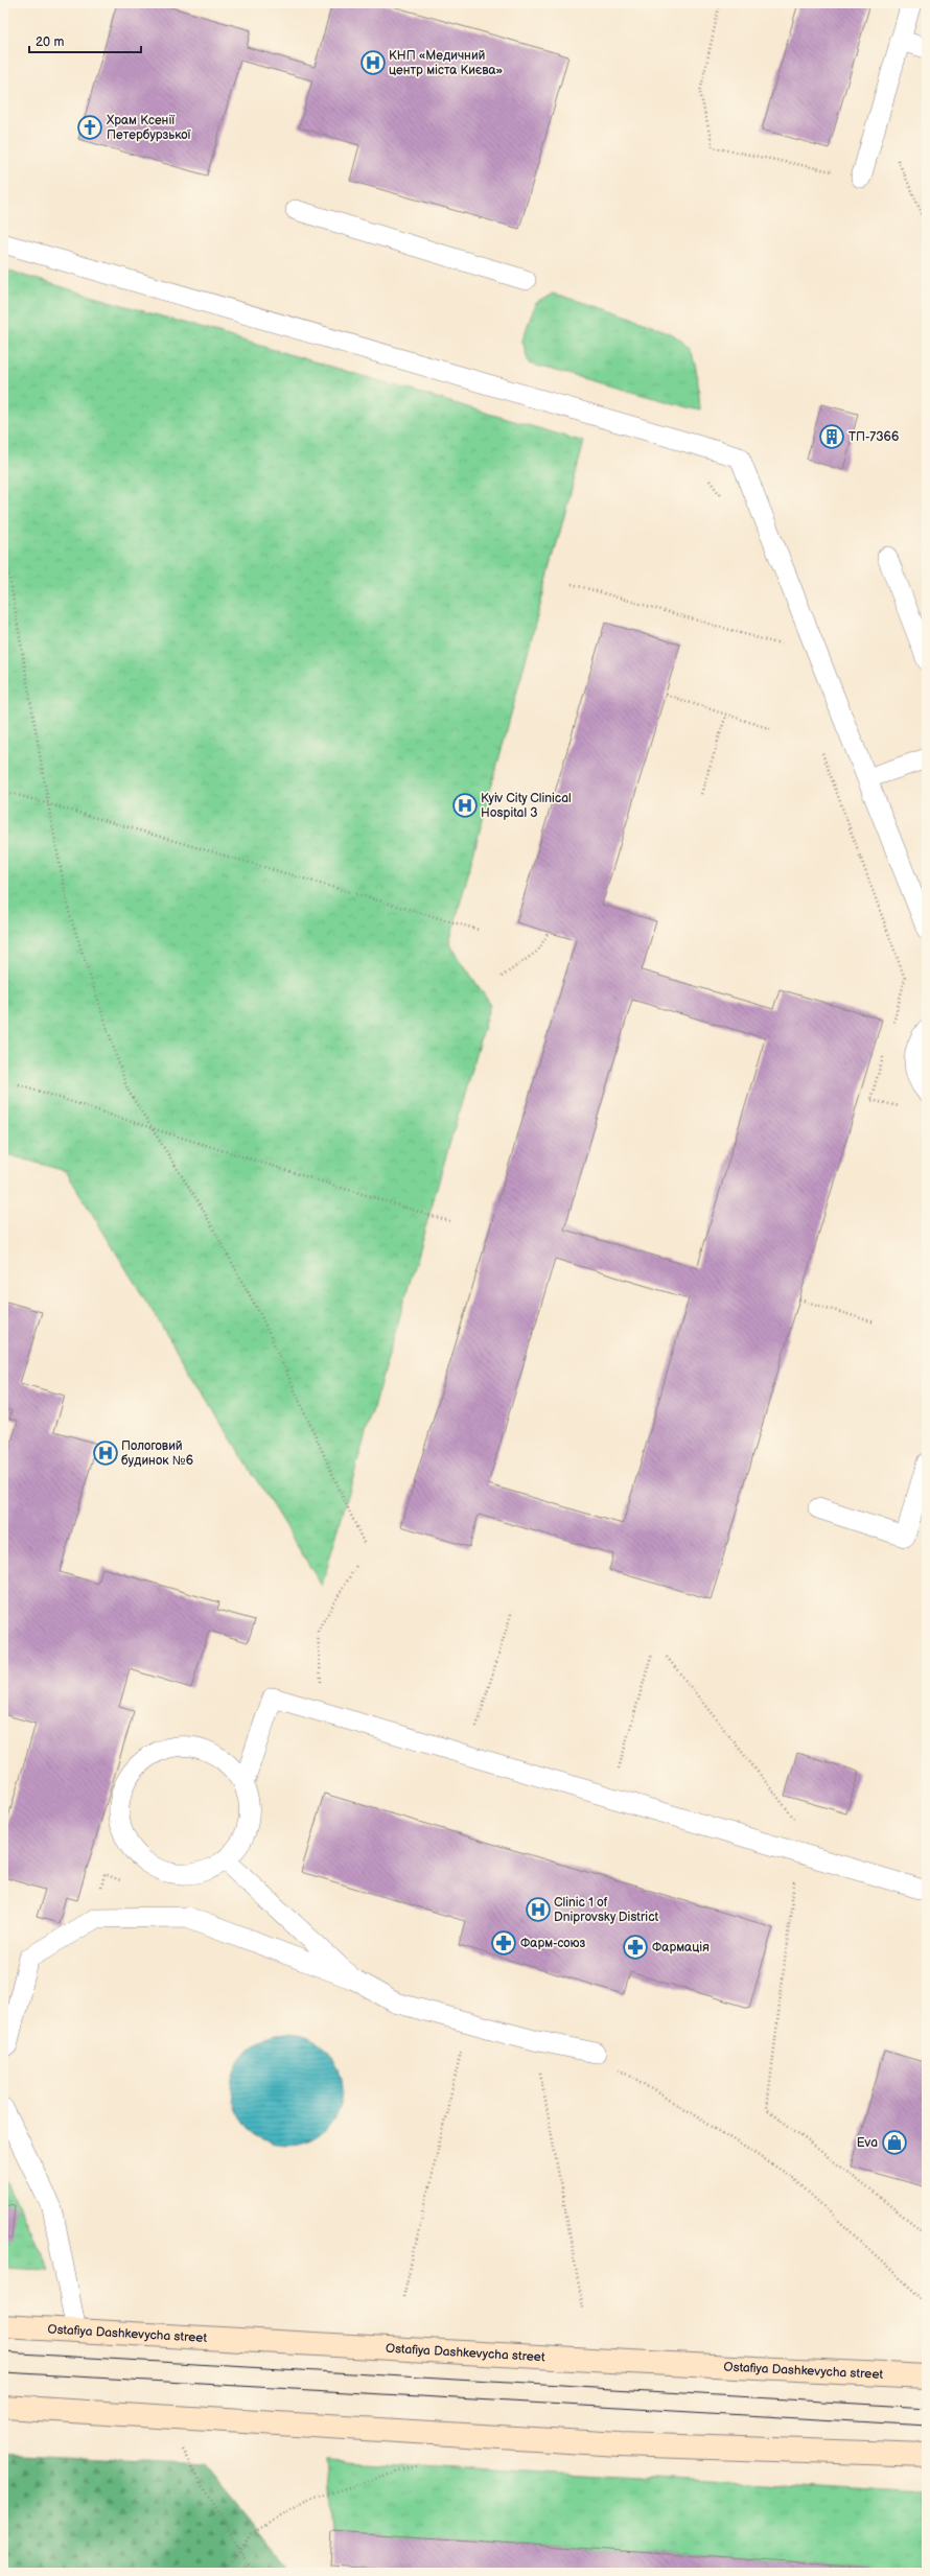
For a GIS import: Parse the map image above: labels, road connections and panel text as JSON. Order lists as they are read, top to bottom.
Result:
{
  "streets": {
    "street": ["Ostafiya Dashkevycha street"]
  },
  "places": {
    "hospital": [
      "КНП «Медичний центр міста Києва»",
      "Kyiv City Clinical Hospital 3",
      "Пологовий будинок №6",
      "Clinic 1 of Dniprovsky District"
    ],
    "church": ["Храм Ксенії Петербурзької"],
    "building": ["ТП-7366"],
    "pharmacy": ["Фарм-союз", "Фармація"],
    "shop": ["Eva"]
  },
  "scale_bar": "20 m"
}
